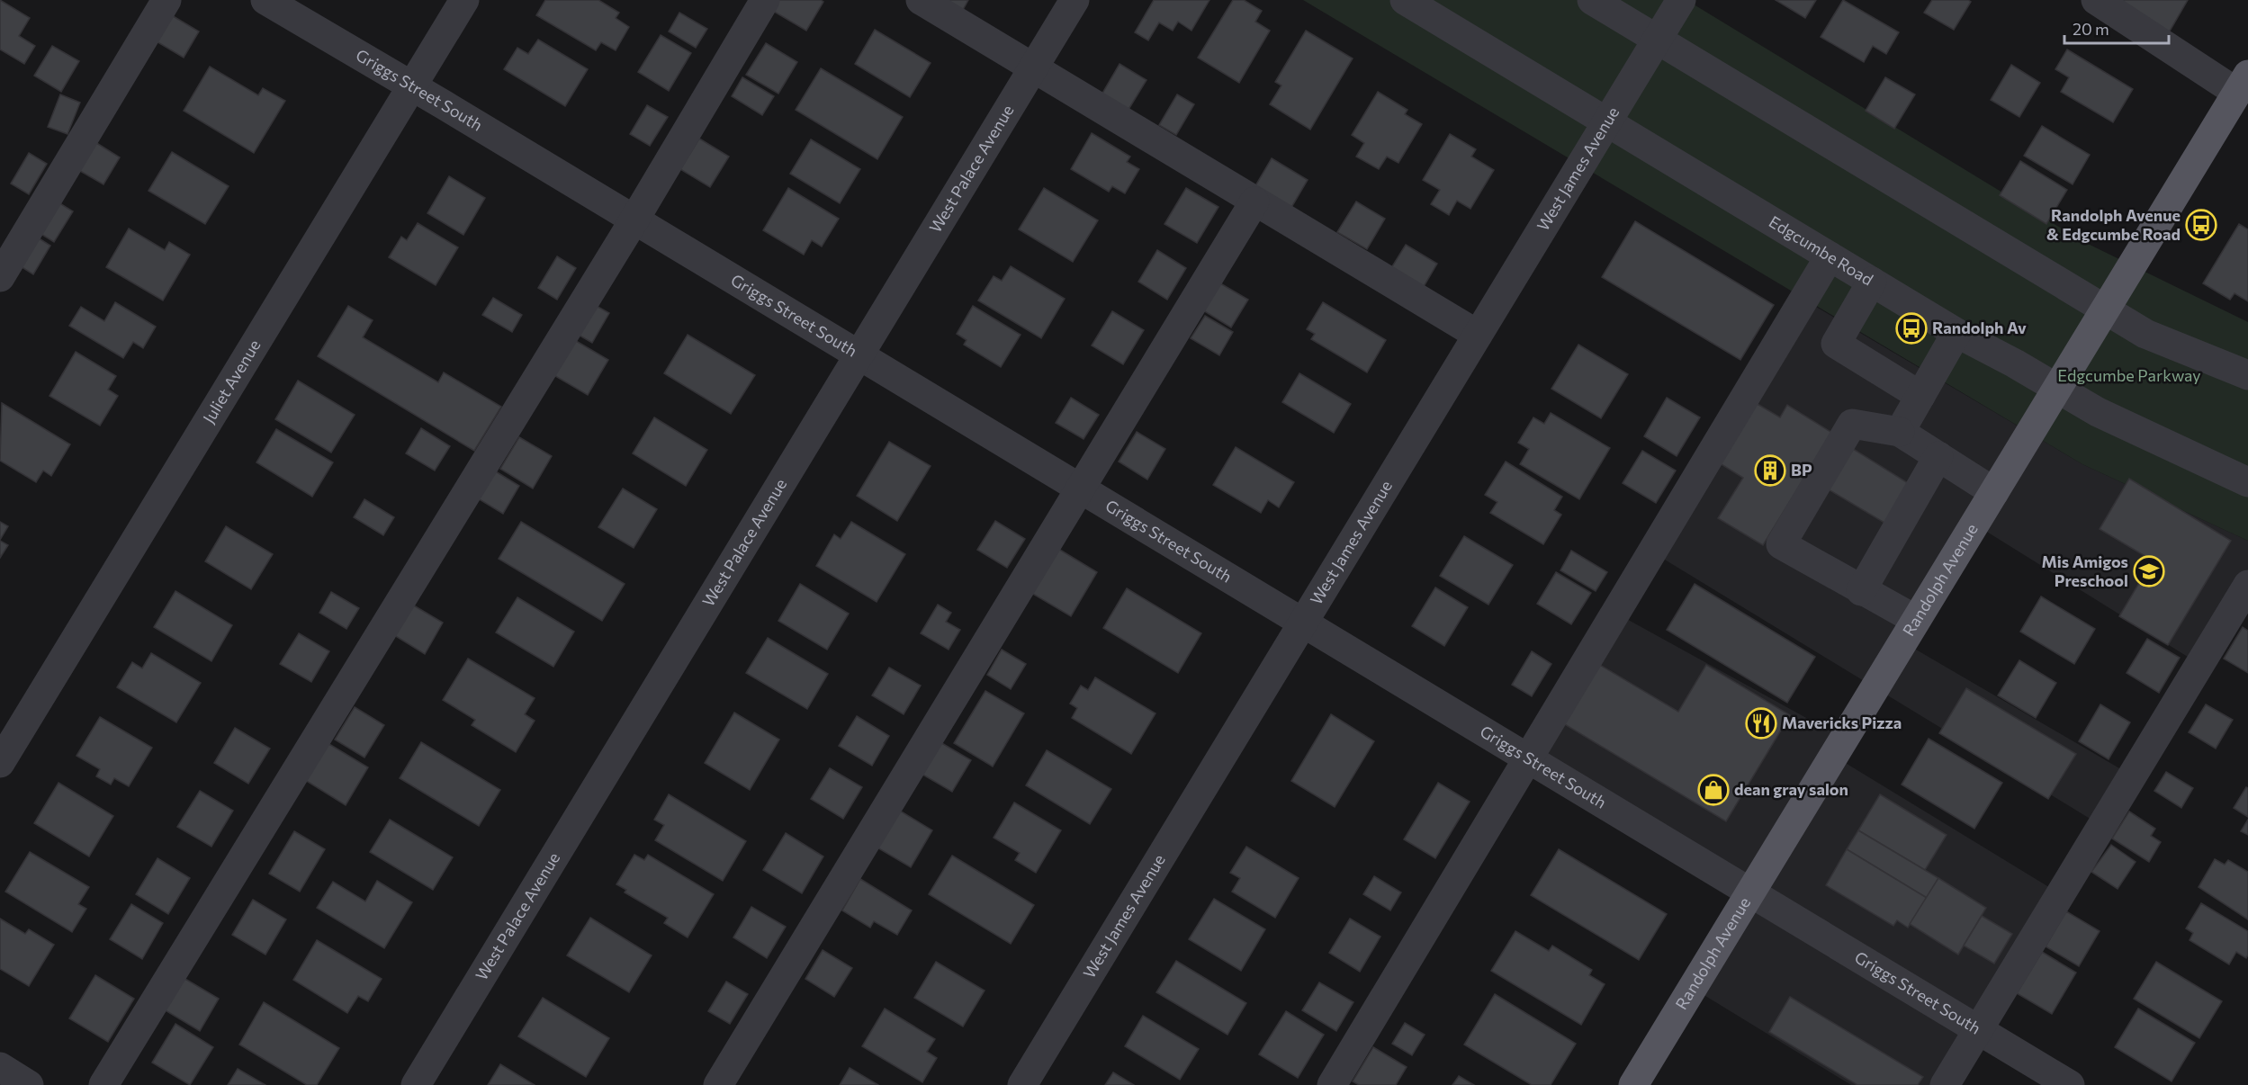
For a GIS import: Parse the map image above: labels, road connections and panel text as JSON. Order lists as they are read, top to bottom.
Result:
{
  "streets": {
    "main road": ["Randolph Avenue"],
    "street": [
      "Griggs Street South",
      "West Palace Avenue",
      "West James Avenue",
      "Edgcumbe Road",
      "Juliet Avenue"
    ]
  },
  "crossings": [
    ["Griggs Street South", "West Palace Avenue"],
    ["Griggs Street South", "West James Avenue"],
    ["Griggs Street South", "Juliet Avenue"],
    ["Griggs Street South", "Randolph Avenue"],
    ["West James Avenue", "Edgcumbe Road"],
    ["Edgcumbe Road", "Randolph Avenue"]
  ],
  "parks": ["Edgcumbe Parkway"],
  "places": {
    "bus stop": ["Randolph Avenue & Edgcumbe Road", "Randolph Av"],
    "building": ["BP"],
    "school or university": ["Mis Amigos Preschool"],
    "restaurant": ["Mavericks Pizza"],
    "shop": ["dean gray salon"]
  },
  "scale_bar": "20 m"
}
